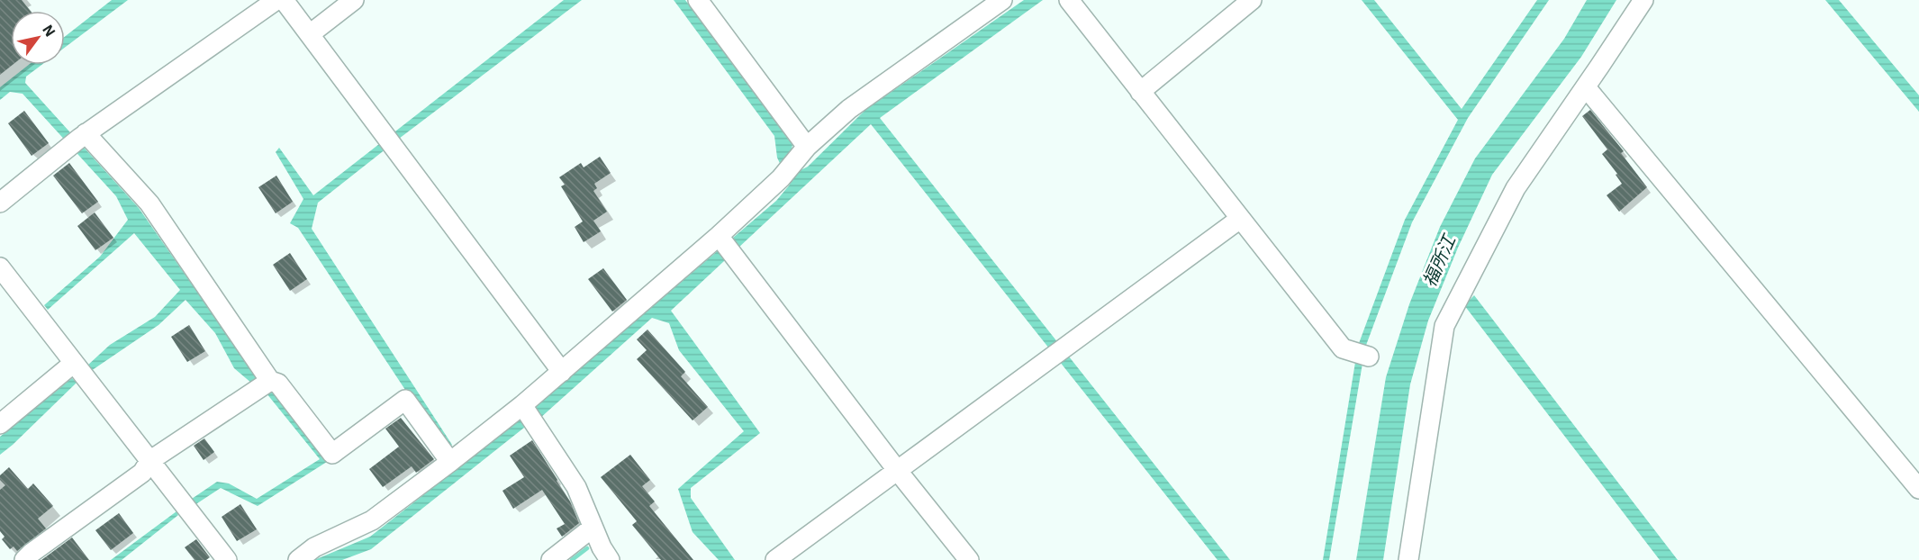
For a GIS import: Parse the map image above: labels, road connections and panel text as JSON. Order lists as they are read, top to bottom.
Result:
{
  "water": ["福所江"],
  "north": "top right"
}
